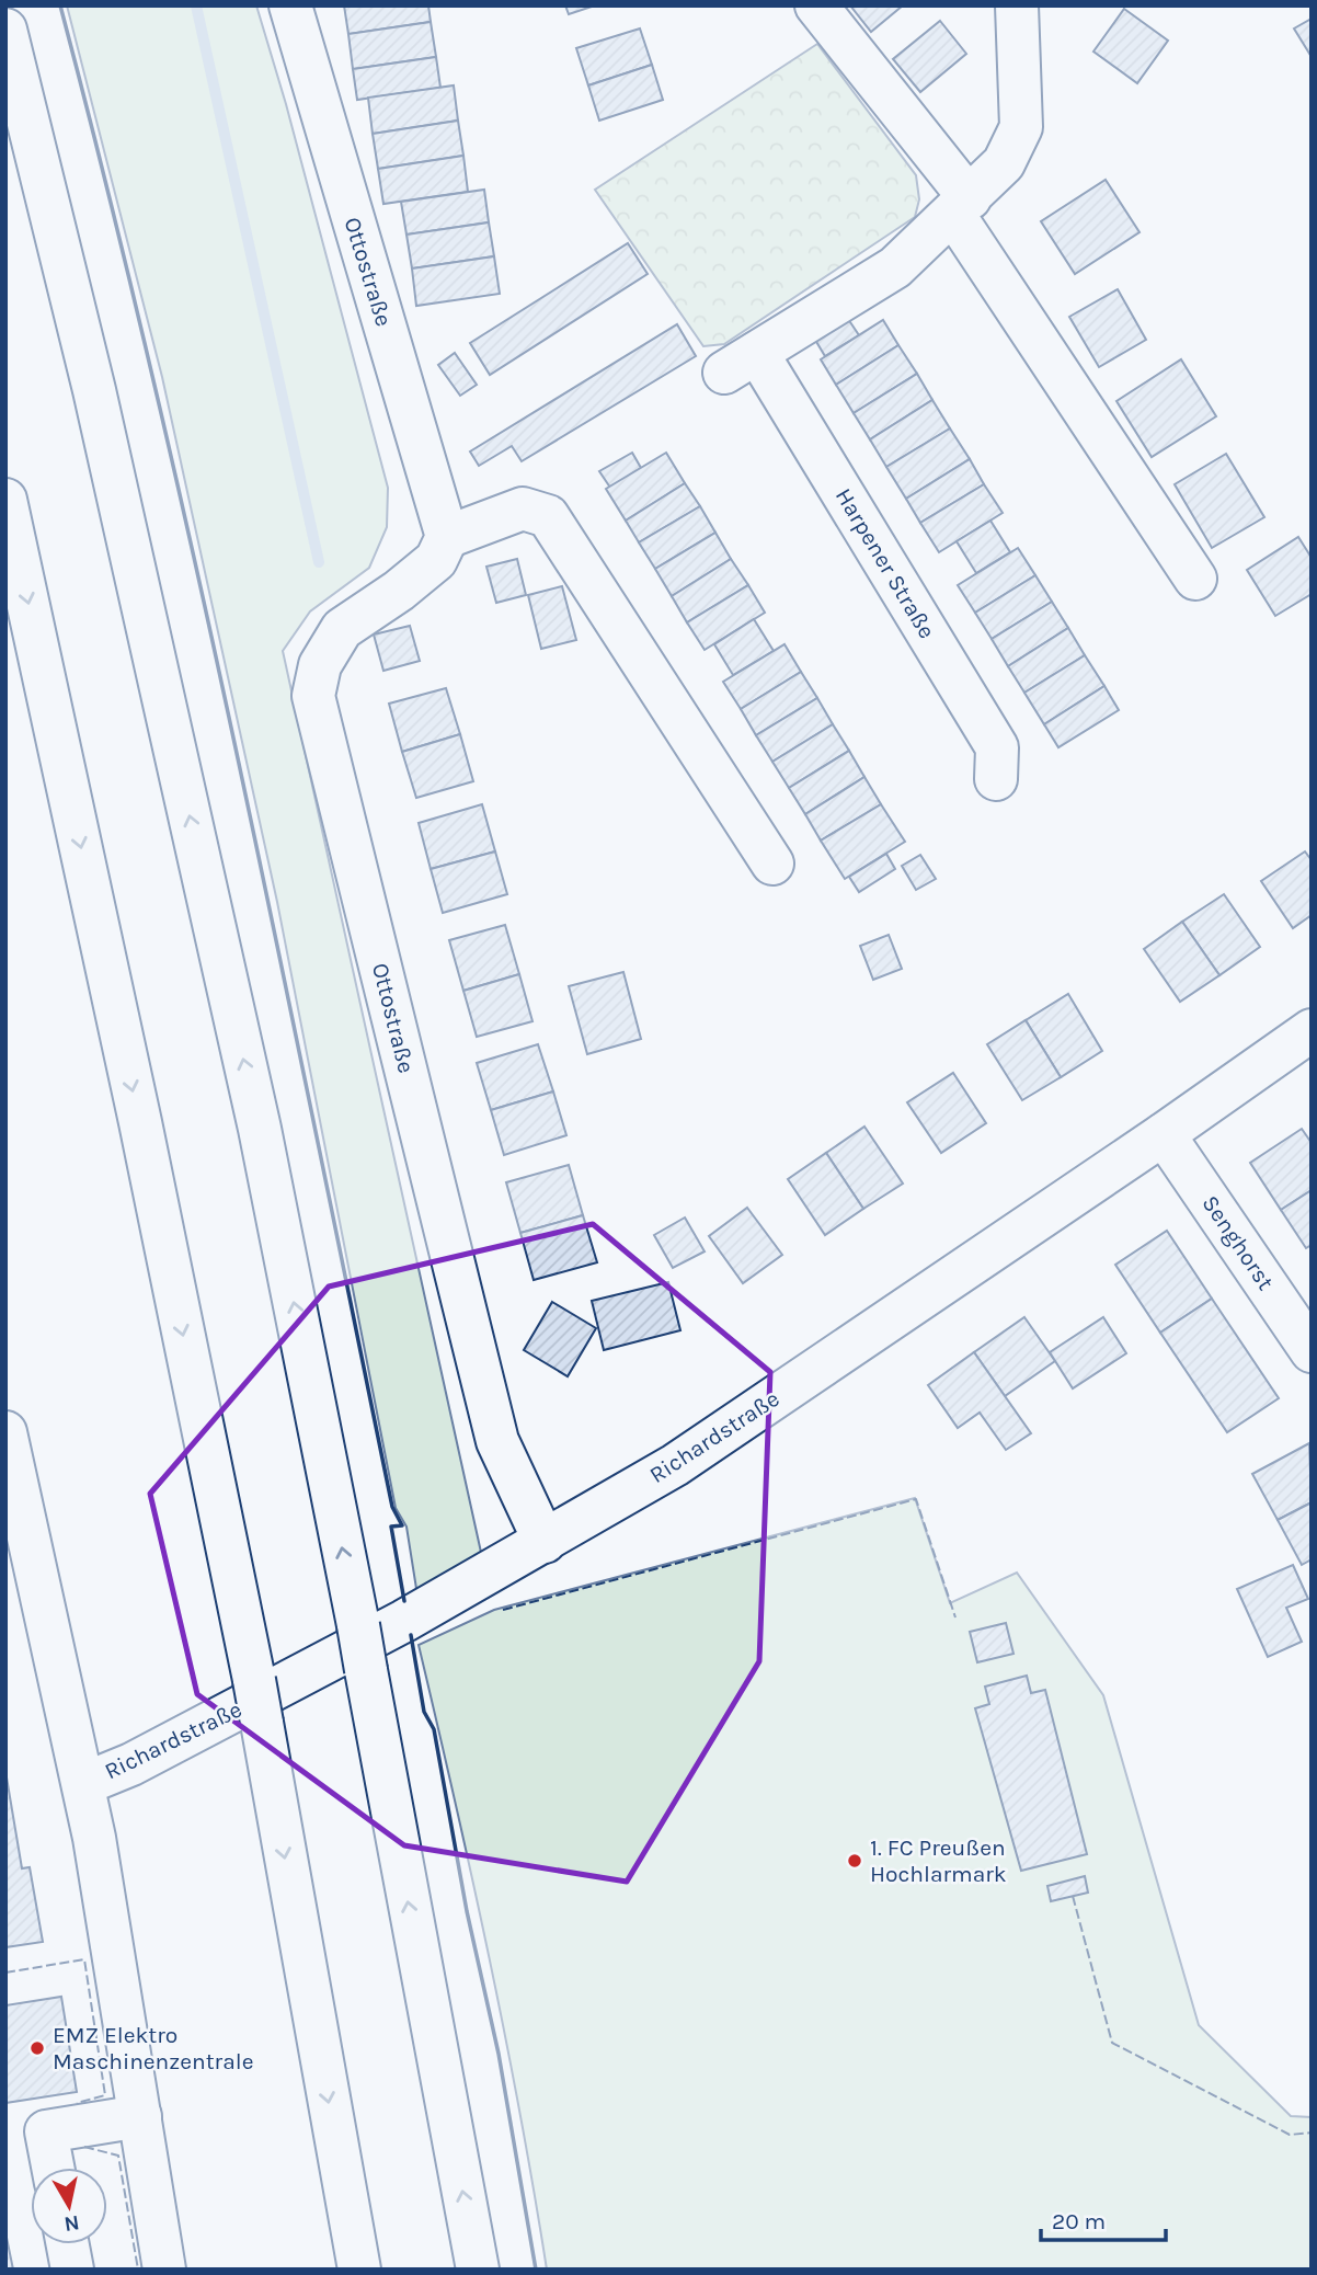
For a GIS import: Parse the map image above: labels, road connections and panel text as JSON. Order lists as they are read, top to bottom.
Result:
{
  "streets": {
    "main road": [
      "Ottostraße",
      "Harpener Straße",
      "Senghorst",
      "Richardstraße"
    ]
  },
  "crossings": [
    ["Ottostraße", "Richardstraße"],
    ["Senghorst", "Richardstraße"]
  ],
  "places": ["1. FC Preußen Hochlarmark", "EMZ Elektro Maschinenzentrale"],
  "scale_bar": "20 m",
  "north": "bottom"
}
